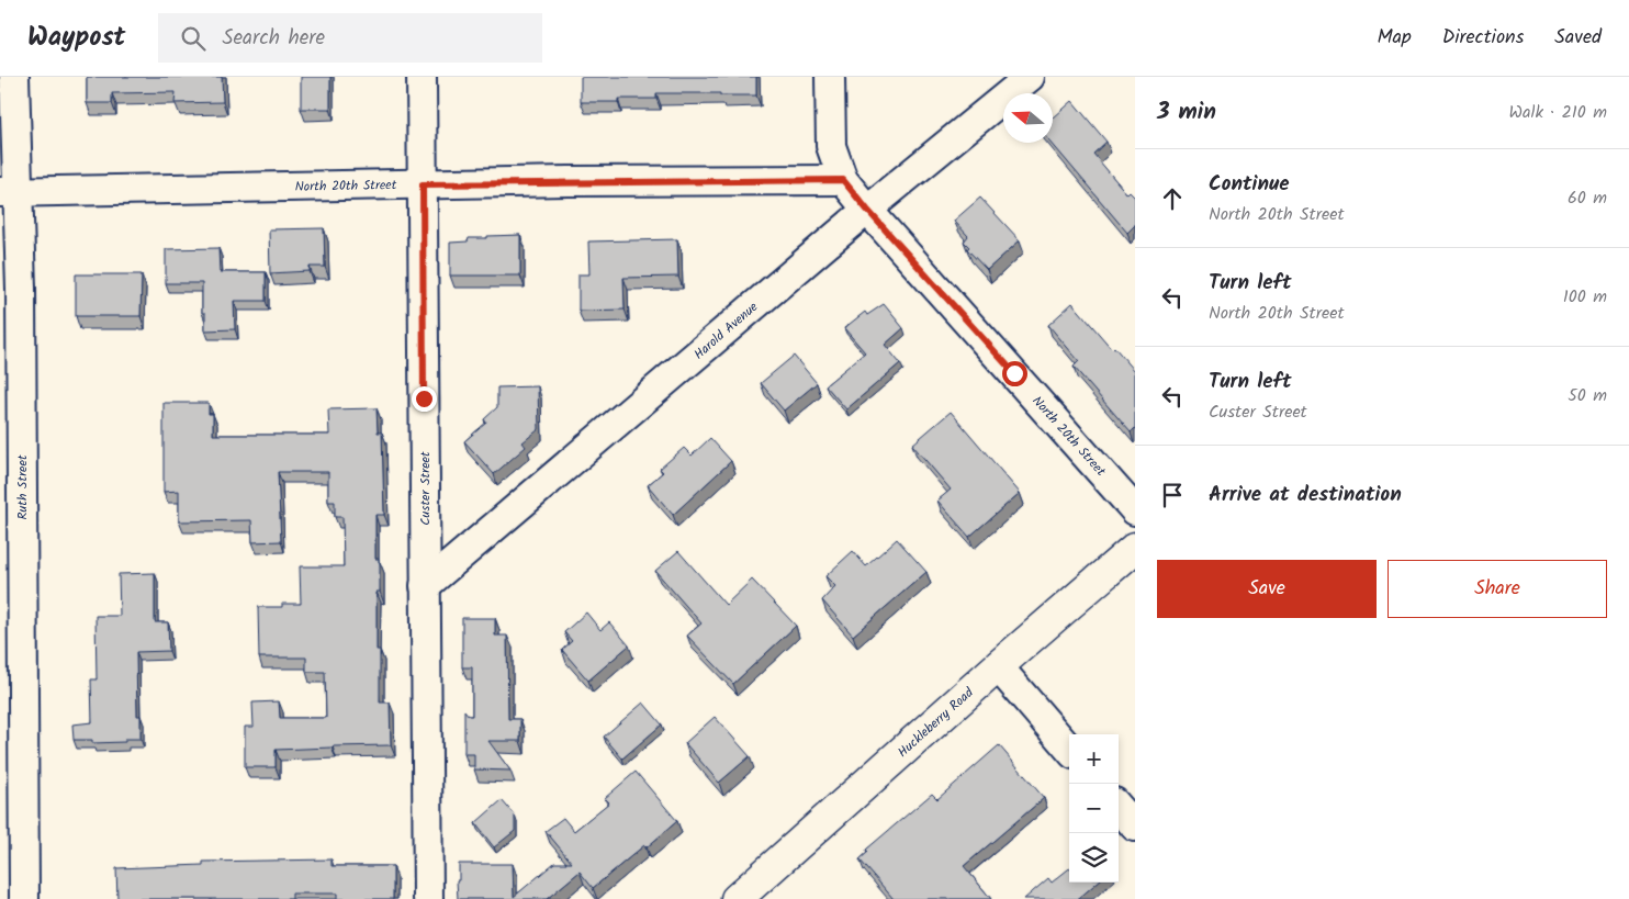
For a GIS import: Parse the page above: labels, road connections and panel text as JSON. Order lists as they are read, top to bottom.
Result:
{
  "streets": {
    "street": [
      "North 20th Street",
      "Harold Avenue",
      "Ruth Street",
      "Custer Street",
      "Huckleberry Road"
    ]
  },
  "crossings": [
    ["North 20th Street", "Harold Avenue"],
    ["North 20th Street", "Ruth Street"],
    ["North 20th Street", "Custer Street"],
    ["Harold Avenue", "Custer Street"]
  ],
  "north": "left",
  "page": {
    "header": "Waypost",
    "search": "Search here",
    "nav": ["Map", "Directions", "Saved"],
    "heading": ["3 min", "Walk · 210 m"],
    "list": [
      ["Continue", "North 20th Street", "60 m"],
      ["Turn left", "North 20th Street", "100 m"],
      ["Turn left", "Custer Street", "50 m"],
      "Arrive at destination"
    ],
    "buttons": ["Save", "Share"],
    "map_buttons": ["+", "−"]
  }
}
